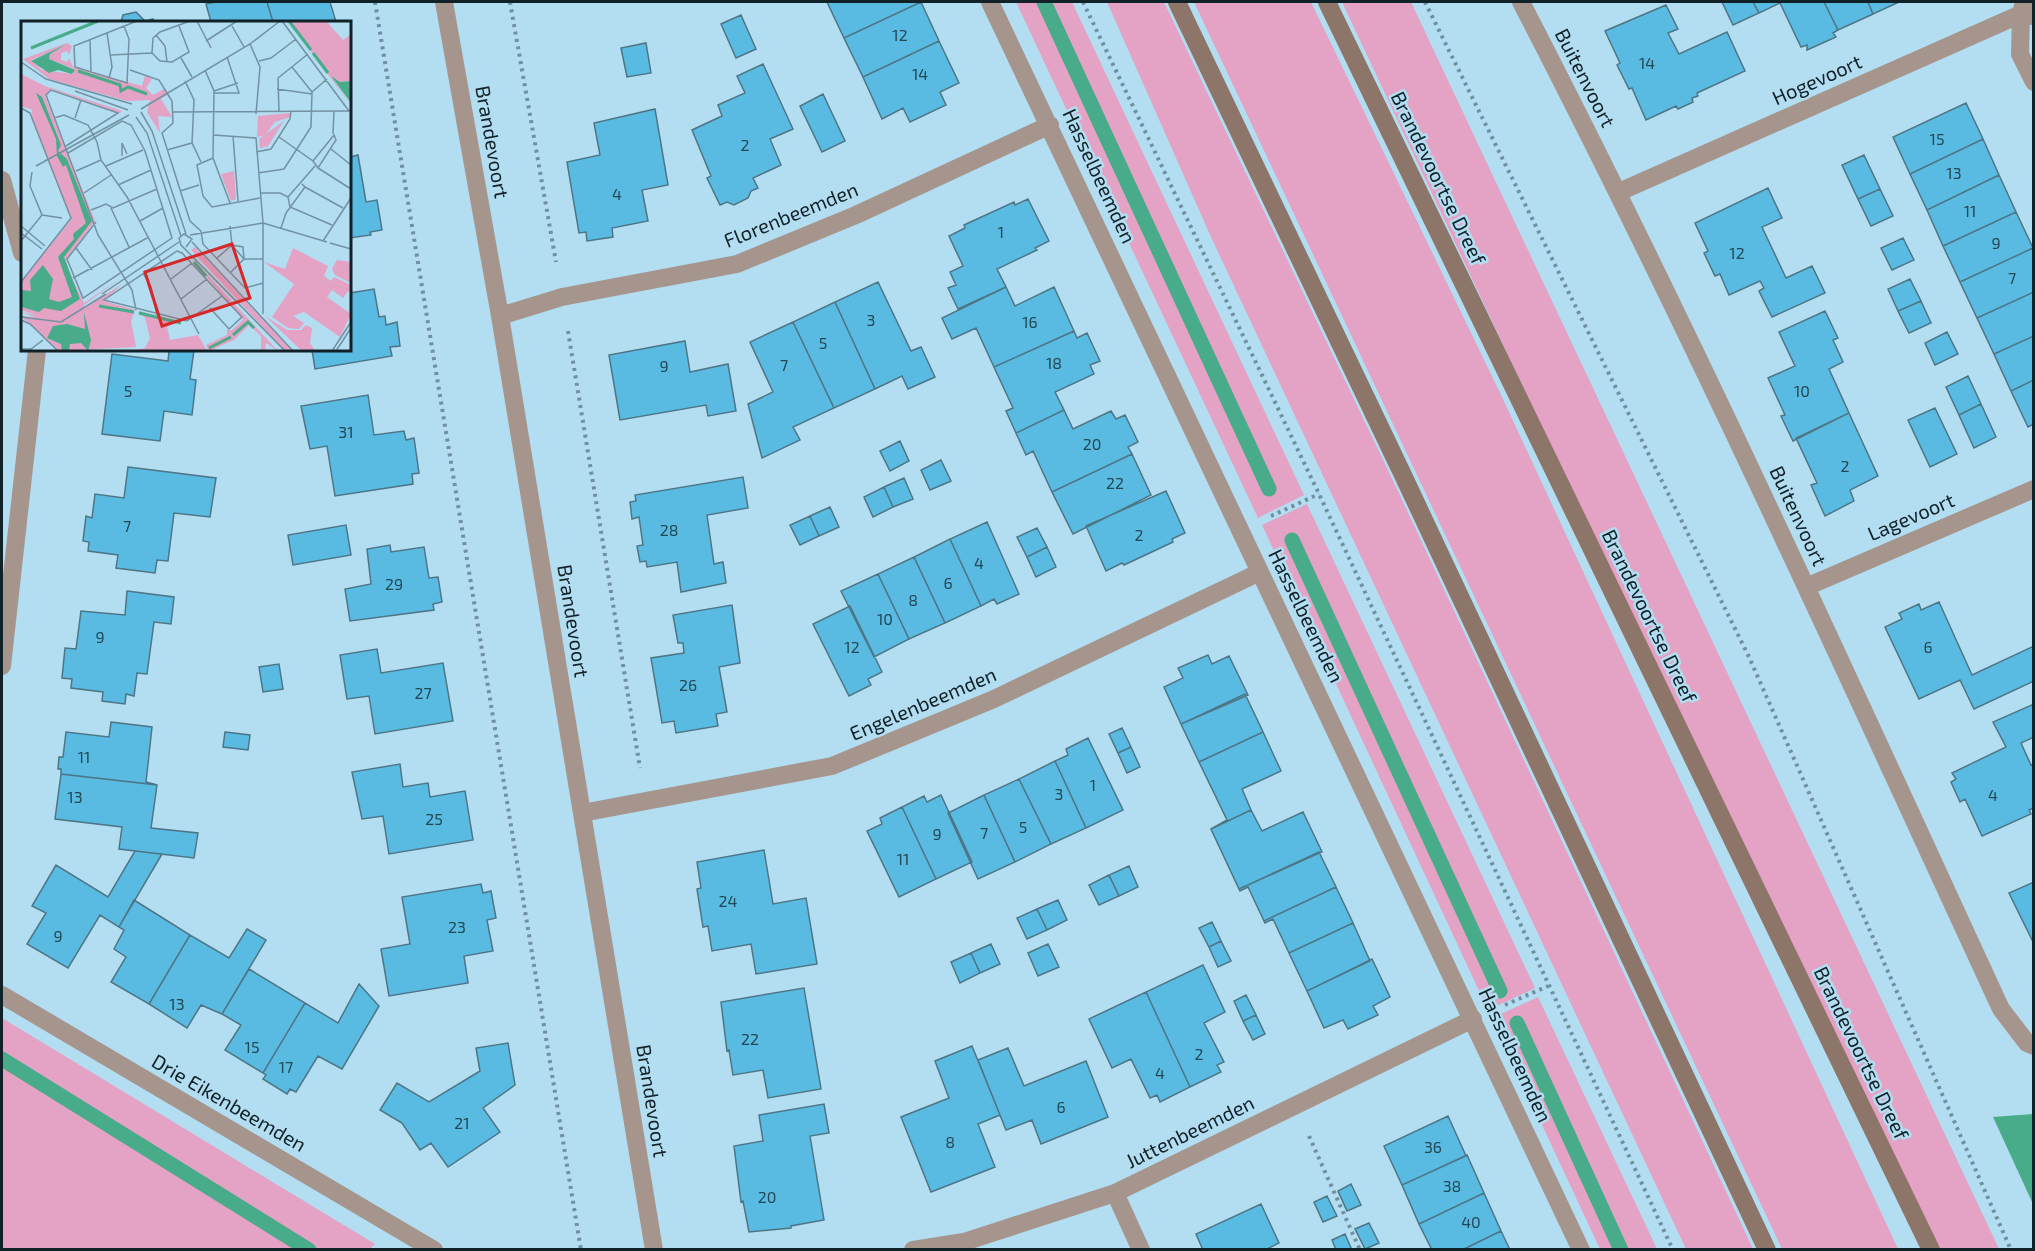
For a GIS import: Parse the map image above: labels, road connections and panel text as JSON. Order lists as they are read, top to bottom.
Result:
{
  "streets": {
    "main road": ["Brandevoortse Dreef"],
    "street": [
      "Buitenvoort",
      "Hogevoort",
      "Brandevoort",
      "Hasselbeemden",
      "Florenbeemden",
      "Lagevoort",
      "Engelenbeemden",
      "Drie Eikenbeemden",
      "Juttenbeemden"
    ]
  },
  "crossings": [
    ["Buitenvoort", "Hogevoort"],
    ["Buitenvoort", "Lagevoort"],
    ["Brandevoort", "Florenbeemden"],
    ["Brandevoort", "Engelenbeemden"],
    ["Hasselbeemden", "Florenbeemden"],
    ["Hasselbeemden", "Engelenbeemden"],
    ["Hasselbeemden", "Juttenbeemden"]
  ],
  "house_numbers": [
    "12",
    "14",
    "14",
    "15",
    "2",
    "13",
    "4",
    "11",
    "1",
    "9",
    "12",
    "7",
    "3",
    "16",
    "5",
    "18",
    "7",
    "9",
    "5",
    "10",
    "31",
    "20",
    "2",
    "22",
    "7",
    "28",
    "2",
    "4",
    "6",
    "29",
    "8",
    "10",
    "9",
    "12",
    "6",
    "26",
    "27",
    "11",
    "1",
    "3",
    "4",
    "13",
    "25",
    "5",
    "7",
    "9",
    "11",
    "24",
    "23",
    "9",
    "13",
    "22",
    "15",
    "2",
    "17",
    "4",
    "6",
    "21",
    "8",
    "36",
    "38",
    "20",
    "40"
  ]
}
